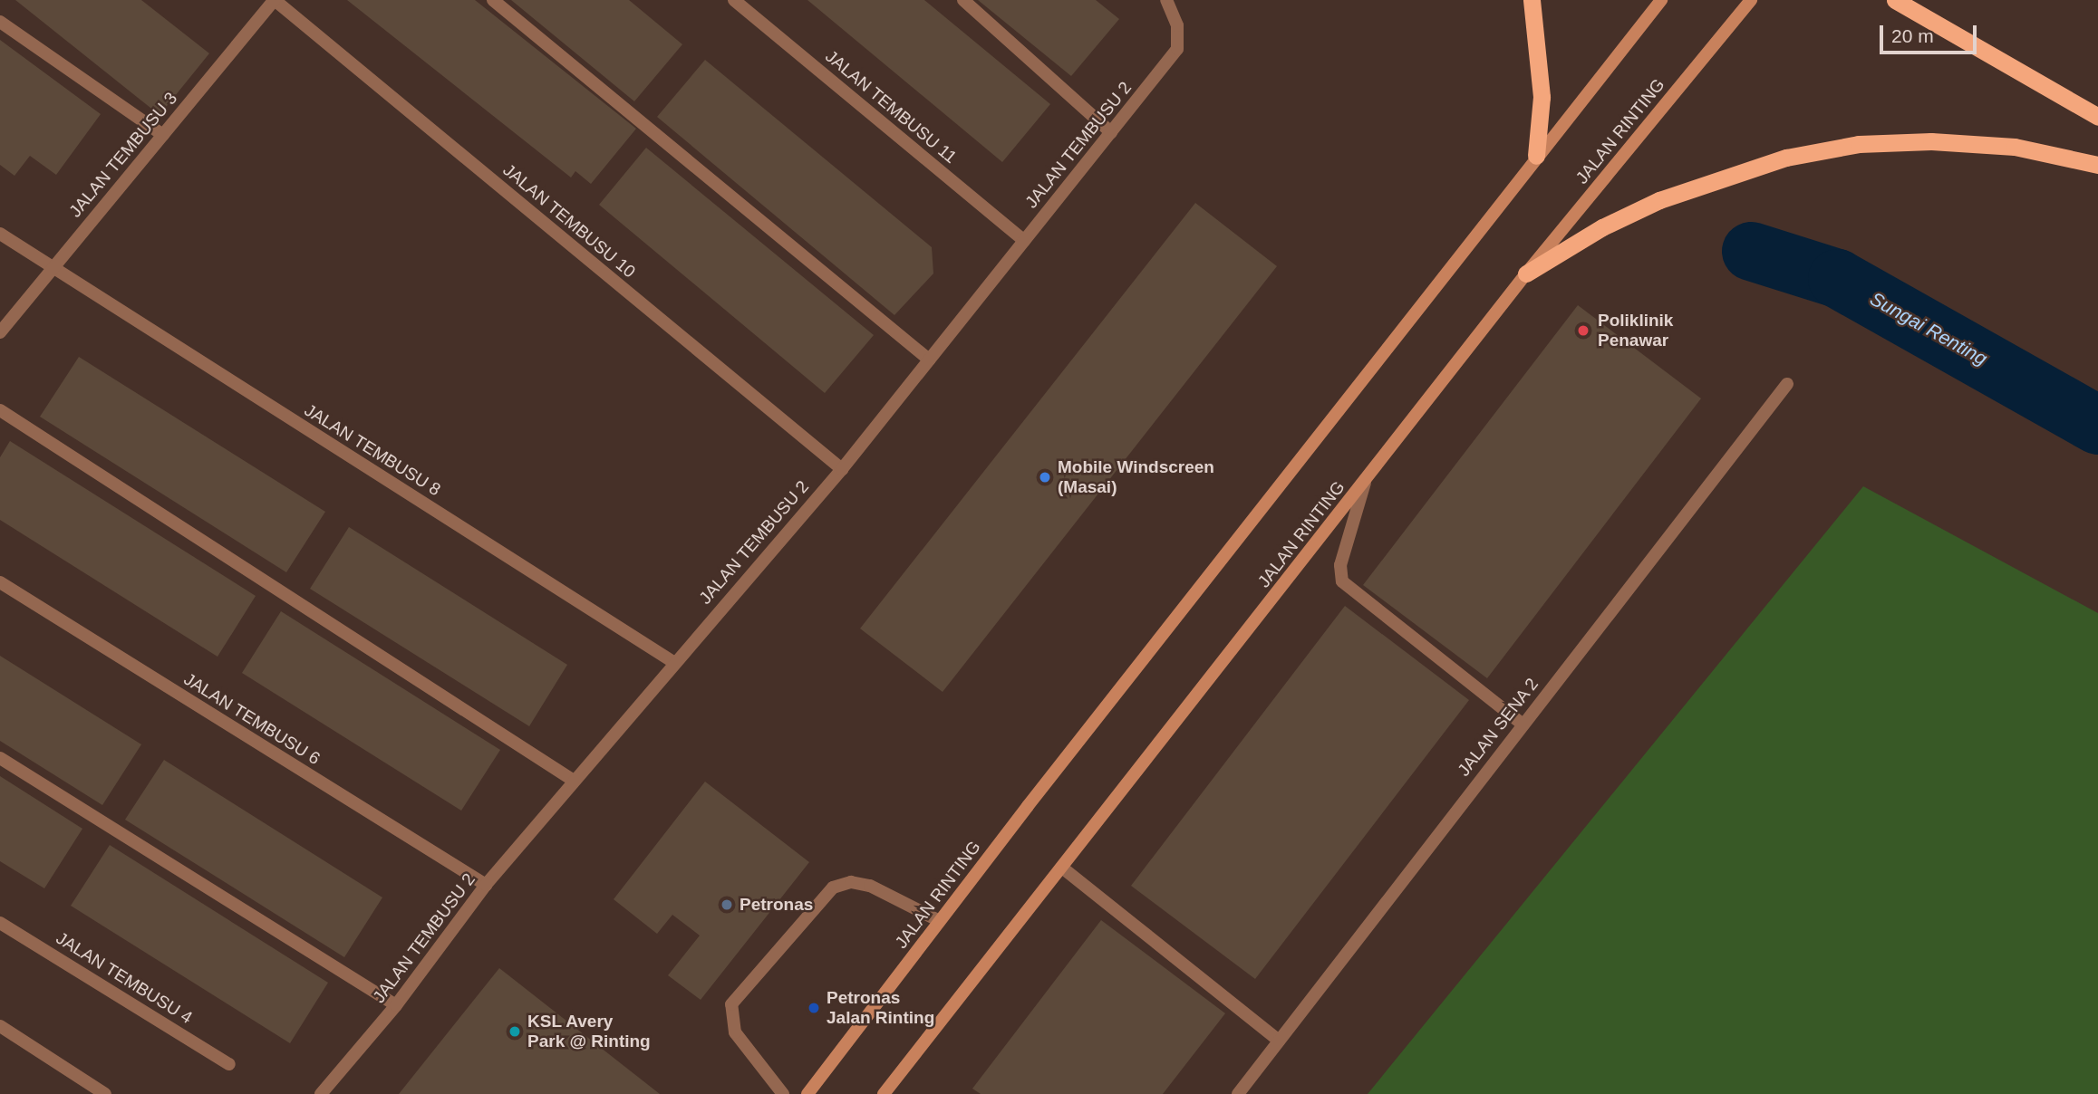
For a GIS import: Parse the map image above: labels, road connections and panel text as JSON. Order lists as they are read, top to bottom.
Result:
{
  "streets": {
    "main road": ["JALAN RINTING"],
    "street": [
      "JALAN TEMBUSU 11",
      "JALAN TEMBUSU 2",
      "JALAN TEMBUSU 3",
      "JALAN TEMBUSU 10",
      "JALAN TEMBUSU 8",
      "JALAN TEMBUSU 6",
      "JALAN SENA 2",
      "JALAN TEMBUSU 4"
    ]
  },
  "crossings": [
    ["JALAN TEMBUSU 11", "JALAN TEMBUSU 2"],
    ["JALAN TEMBUSU 2", "JALAN TEMBUSU 10"],
    ["JALAN TEMBUSU 2", "JALAN TEMBUSU 8"],
    ["JALAN TEMBUSU 2", "JALAN TEMBUSU 6"],
    ["JALAN TEMBUSU 3", "JALAN TEMBUSU 10"],
    ["JALAN TEMBUSU 3", "JALAN TEMBUSU 8"]
  ],
  "water": ["Sungai Renting"],
  "places": [
    "Poliklinik Penawar",
    "Mobile Windscreen (Masai)",
    "Petronas",
    "Petronas Jalan Rinting",
    "KSL Avery Park @ Rinting"
  ],
  "scale_bar": "20 m"
}
